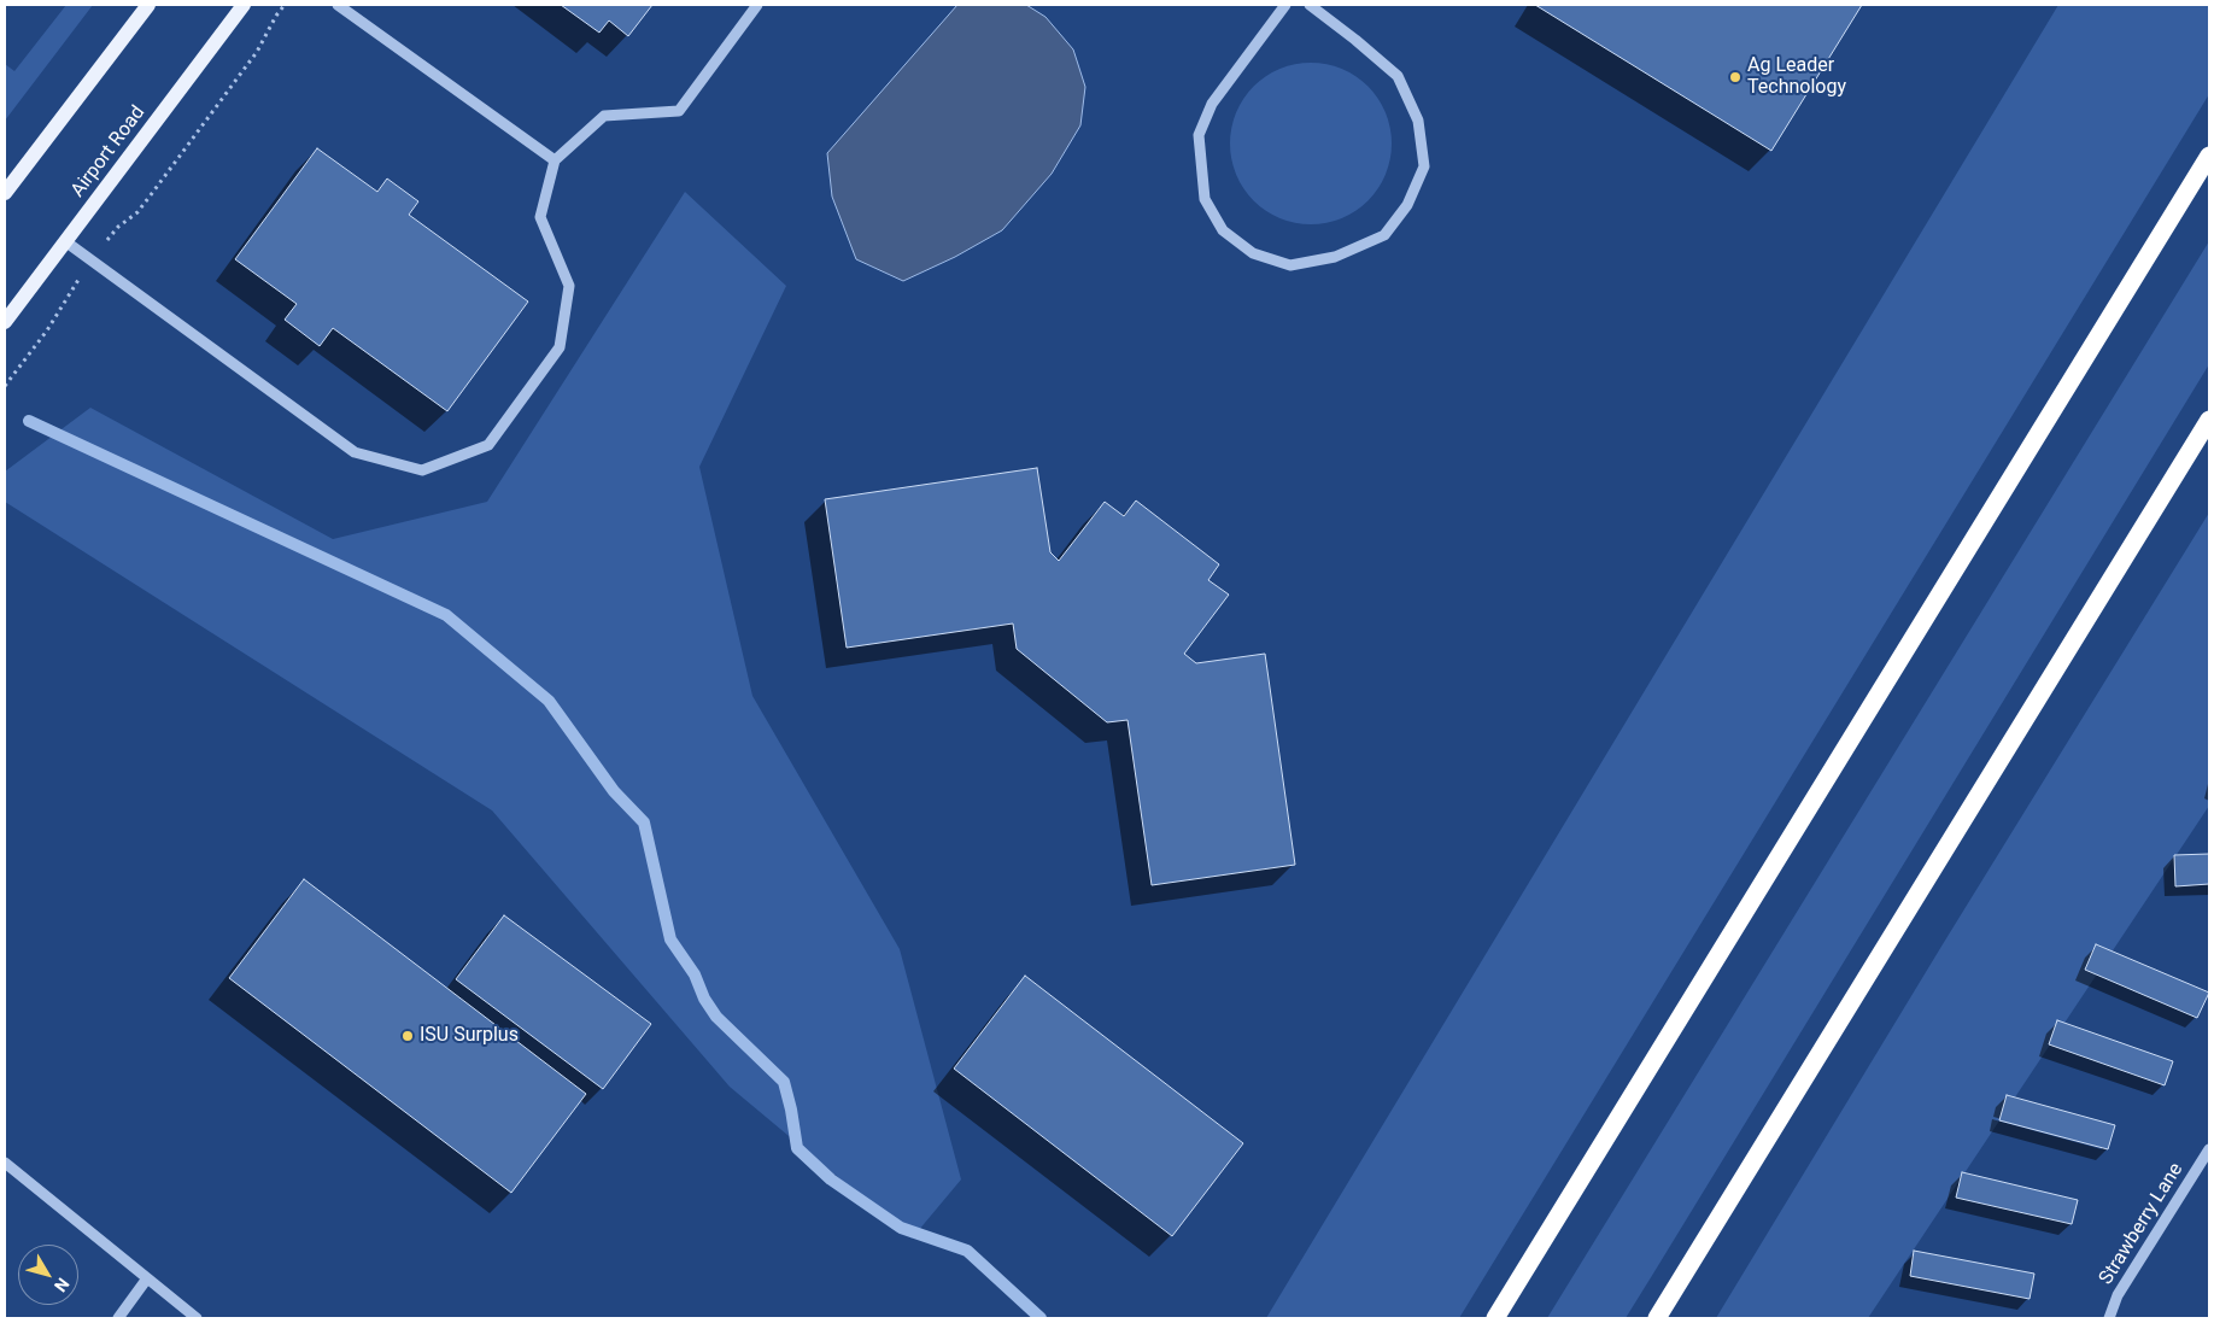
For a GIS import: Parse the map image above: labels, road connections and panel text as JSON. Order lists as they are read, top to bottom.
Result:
{
  "streets": {
    "main road": ["Airport Road"],
    "street": ["Strawberry Lane"]
  },
  "places": ["Ag Leader Technology", "ISU Surplus"],
  "north": "bottom right"
}
